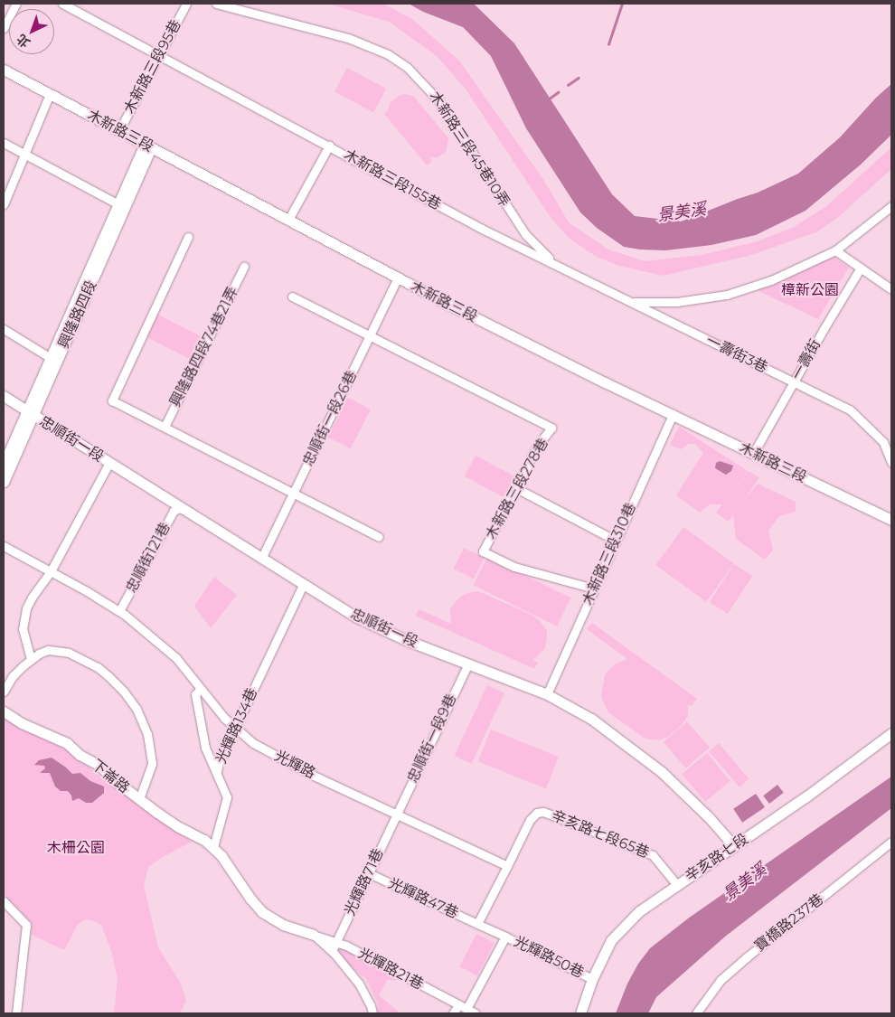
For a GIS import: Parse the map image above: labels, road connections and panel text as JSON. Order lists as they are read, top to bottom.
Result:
{
  "streets": {
    "main road": [
      "木新路三段",
      "興隆路四段",
      "忠順街一段",
      "下崙路",
      "辛亥路七段"
    ],
    "street": [
      "木新路三段95巷",
      "木新路三段45巷10弄",
      "木新路三段155巷",
      "興隆路四段74巷21弄",
      "一壽街3巷",
      "一壽街",
      "忠順街一段26巷",
      "木新路三段278巷",
      "木新路三段310巷",
      "忠順街121巷",
      "光輝路134巷",
      "忠順街一段9巷",
      "光輝路",
      "辛亥路七段65巷",
      "光輝路71巷",
      "光輝路47巷",
      "寶橋路237巷",
      "光輝路50巷",
      "光輝路21巷"
    ]
  },
  "crossings": [
    ["木新路三段95巷", "木新路三段"],
    ["木新路三段", "木新路三段155巷"],
    ["木新路三段", "興隆路四段"],
    ["木新路三段", "一壽街"],
    ["木新路三段", "忠順街一段26巷"],
    ["木新路三段", "木新路三段310巷"],
    ["木新路三段45巷10弄", "木新路三段155巷"],
    ["木新路三段45巷10弄", "一壽街3巷"],
    ["木新路三段155巷", "一壽街3巷"],
    ["興隆路四段", "忠順街一段"],
    ["一壽街3巷", "一壽街"],
    ["忠順街一段26巷", "忠順街一段"],
    ["忠順街一段26巷", "木新路三段278巷"],
    ["忠順街一段", "木新路三段310巷"],
    ["忠順街一段", "忠順街121巷"],
    ["忠順街一段", "光輝路134巷"],
    ["忠順街一段", "忠順街一段9巷"],
    ["忠順街一段", "辛亥路七段"],
    ["木新路三段278巷", "木新路三段310巷"],
    ["忠順街121巷", "光輝路"],
    ["光輝路134巷", "光輝路"],
    ["忠順街一段9巷", "光輝路"],
    ["忠順街一段9巷", "光輝路71巷"],
    ["光輝路", "辛亥路七段65巷"],
    ["光輝路", "光輝路71巷"],
    ["下崙路", "光輝路71巷"],
    ["下崙路", "光輝路21巷"],
    ["辛亥路七段65巷", "辛亥路七段"],
    ["辛亥路七段", "光輝路50巷"],
    ["光輝路71巷", "光輝路47巷"],
    ["光輝路71巷", "光輝路21巷"]
  ],
  "water": ["景美溪"],
  "parks": ["樟新公園", "木柵公園"],
  "north": "bottom left"
}
